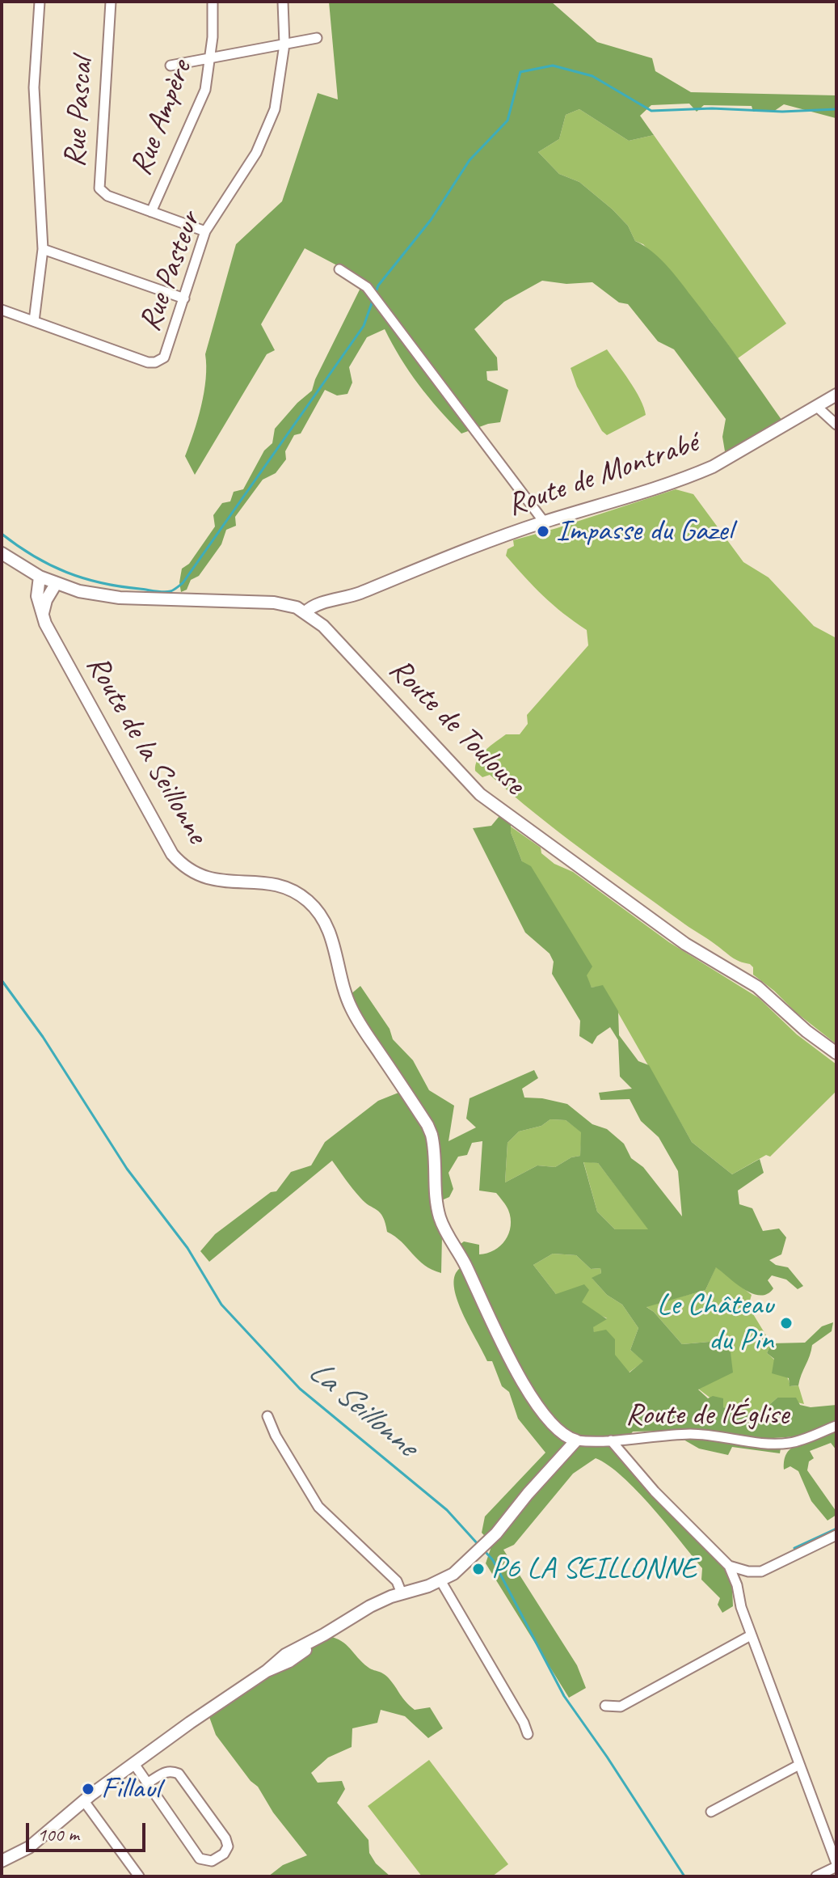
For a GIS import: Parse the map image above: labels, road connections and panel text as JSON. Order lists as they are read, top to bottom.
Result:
{
  "streets": {
    "street": [
      "Rue Pascal",
      "Rue Ampère",
      "Rue Pasteur",
      "Route de Montrabé",
      "Route de Toulouse",
      "Route de la Seillonne",
      "Route de l'Église"
    ]
  },
  "crossings": [
    ["Rue Pascal", "Rue Ampère"],
    ["Rue Pascal", "Rue Pasteur"],
    ["Route de Montrabé", "Route de Toulouse"],
    ["Route de Toulouse", "Route de la Seillonne"],
    ["Route de la Seillonne", "Route de l'Église"]
  ],
  "water": ["La Seillonne"],
  "places": [
    "Impasse du Gazel",
    "Le Château du Pin",
    "P6 LA SEILLONNE",
    "Fillaul"
  ],
  "scale_bar": "100 m"
}
